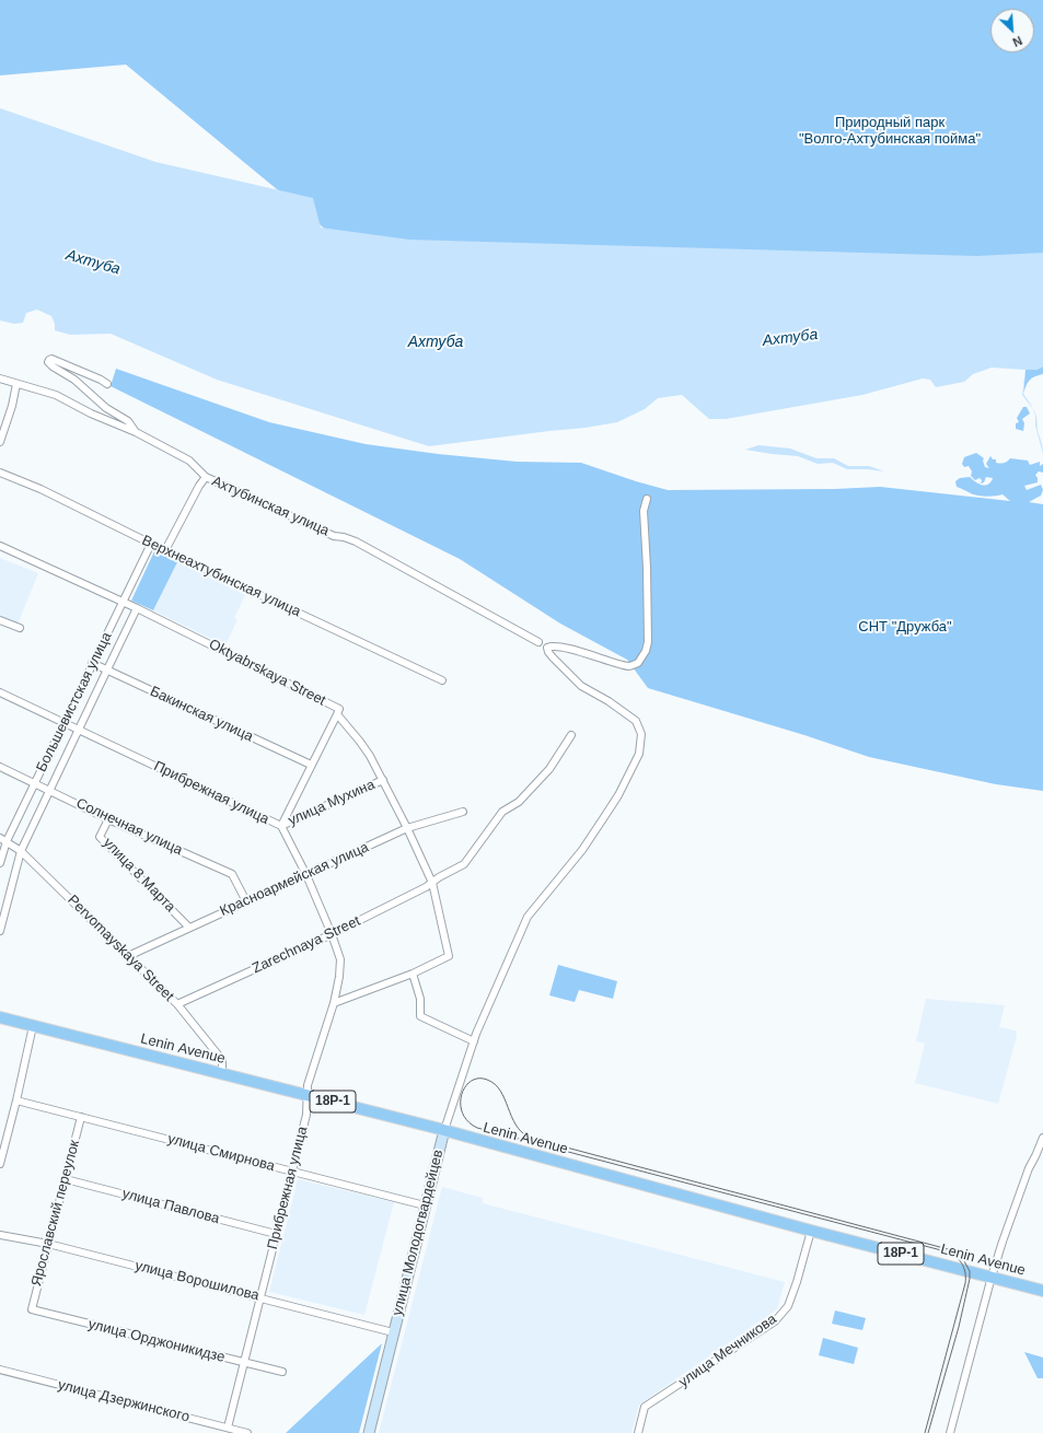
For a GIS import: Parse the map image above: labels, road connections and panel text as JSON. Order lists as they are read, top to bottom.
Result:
{
  "streets": {
    "main road": ["Lenin Avenue", "18Р-1"],
    "street": [
      "Ахтубинская улица",
      "Верхнеахтубинская улица",
      "Oktyabrskaya Street",
      "Большевистская улица",
      "Бакинская улица",
      "Прибрежная улица",
      "улица Мухина",
      "Солнечная улица",
      "улица 8 Марта",
      "Красноармейская улица",
      "Zarechnaya Street",
      "Pervomayskaya Street",
      "улица Смирнова",
      "улица Павлова",
      "Ярославский переулок",
      "улица Молодогвардейцев",
      "улица Ворошилова",
      "улица Орджоникидзе",
      "улица Мечникова",
      "улица Дзержинского"
    ]
  },
  "crossings": [
    ["Верхнеахтубинская улица", "Большевистская улица"],
    ["Oktyabrskaya Street", "Большевистская улица"],
    ["Oktyabrskaya Street", "Прибрежная улица"],
    ["Oktyabrskaya Street", "улица Мухина"],
    ["Oktyabrskaya Street", "Красноармейская улица"],
    ["Oktyabrskaya Street", "Zarechnaya Street"],
    ["Большевистская улица", "Бакинская улица"],
    ["Большевистская улица", "Прибрежная улица"],
    ["Большевистская улица", "Солнечная улица"],
    ["Большевистская улица", "Pervomayskaya Street"],
    ["Прибрежная улица", "улица Мухина"],
    ["Прибрежная улица", "Красноармейская улица"],
    ["Прибрежная улица", "Zarechnaya Street"],
    ["Прибрежная улица", "Lenin Avenue"],
    ["Прибрежная улица", "улица Смирнова"],
    ["Прибрежная улица", "улица Павлова"],
    ["Прибрежная улица", "улица Ворошилова"],
    ["Прибрежная улица", "улица Орджоникидзе"],
    ["Прибрежная улица", "улица Дзержинского"],
    ["Солнечная улица", "улица 8 Марта"],
    ["Солнечная улица", "Красноармейская улица"],
    ["улица 8 Марта", "Красноармейская улица"],
    ["Красноармейская улица", "Pervomayskaya Street"],
    ["Zarechnaya Street", "Pervomayskaya Street"],
    ["Pervomayskaya Street", "Lenin Avenue"],
    ["Lenin Avenue", "улица Молодогвардейцев"],
    ["Lenin Avenue", "улица Мечникова"],
    ["улица Смирнова", "Ярославский переулок"],
    ["улица Смирнова", "улица Молодогвардейцев"],
    ["улица Павлова", "Ярославский переулок"],
    ["Ярославский переулок", "улица Ворошилова"],
    ["Ярославский переулок", "улица Орджоникидзе"],
    ["улица Молодогвардейцев", "улица Ворошилова"]
  ],
  "water": ["Ахтуба"],
  "parks": ["Природный парк \"Волго-Ахтубинская пойма\"", "СНТ \"Дружба\""],
  "north": "bottom right"
}
